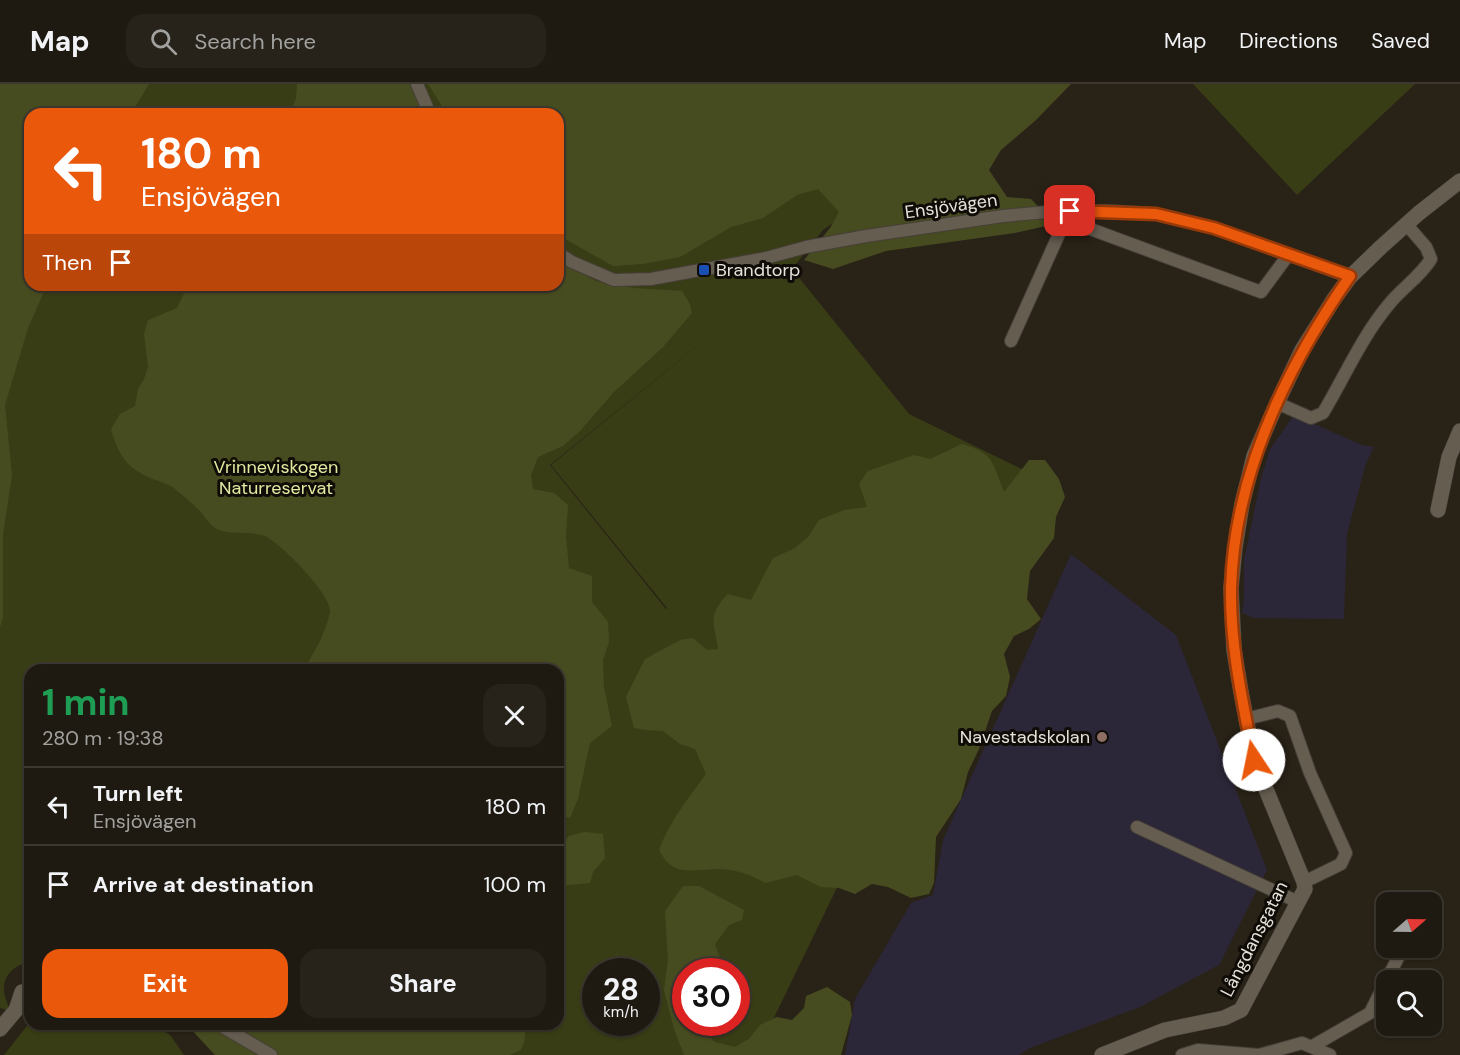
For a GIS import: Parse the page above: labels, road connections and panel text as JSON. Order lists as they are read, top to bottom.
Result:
{
  "streets": {
    "street": ["Långdansgatan"],
    "lane": ["Ensjövägen"]
  },
  "parks": ["Vrinneviskogen Naturreservat"],
  "places": {
    "transit": ["Brandtorp"],
    "other": ["Navestadskolan"]
  },
  "north": "right",
  "page": {
    "header": "Map",
    "search": "Search here",
    "nav": ["Map", "Directions", "Saved"],
    "turn": ["180 m", "Ensjövägen"],
    "then": "Then",
    "heading": ["1 min", "280 m · 19:38"],
    "list": [
      {
        "name": "Turn left",
        "note": "Ensjövägen",
        "value": "180 m"
      },
      {
        "name": "Arrive at destination",
        "value": "100 m"
      }
    ],
    "buttons": ["Exit", "Share"],
    "speed": "28 km/h",
    "limit": "30"
  }
}
